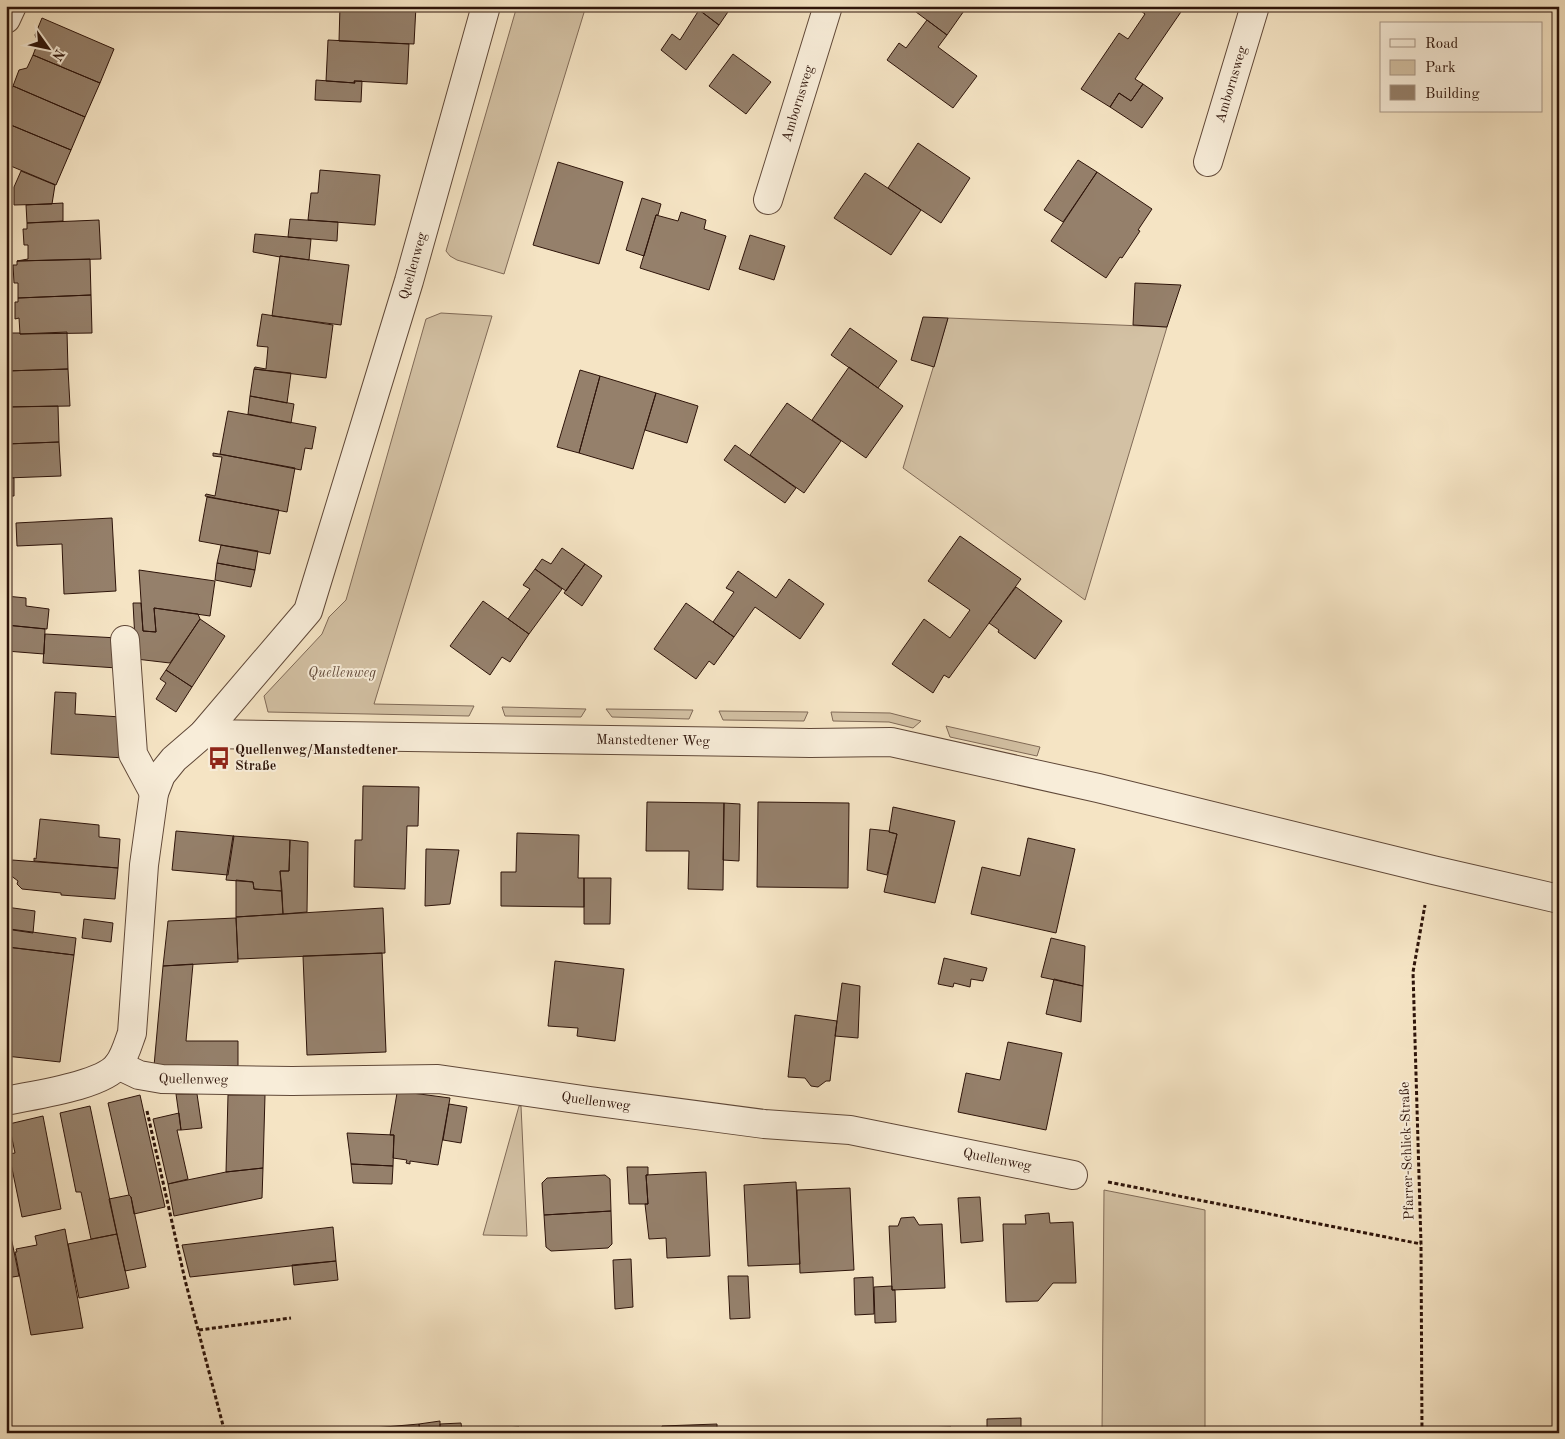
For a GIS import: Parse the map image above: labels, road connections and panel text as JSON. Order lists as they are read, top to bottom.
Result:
{
  "streets": {
    "street": ["Ambornsweg", "Quellenweg", "Manstedtener Weg"],
    "path": ["Pfarrer-Schlick-Straße"]
  },
  "crossings": [
    ["Quellenweg", "Manstedtener Weg"],
    ["Manstedtener Weg", "Pfarrer-Schlick-Straße"]
  ],
  "parks": ["Quellenweg"],
  "places": {
    "bus stop": ["Quellenweg/Manstedtener Straße"]
  },
  "legend": ["Road", "Park", "Building"],
  "north": "bottom right"
}
